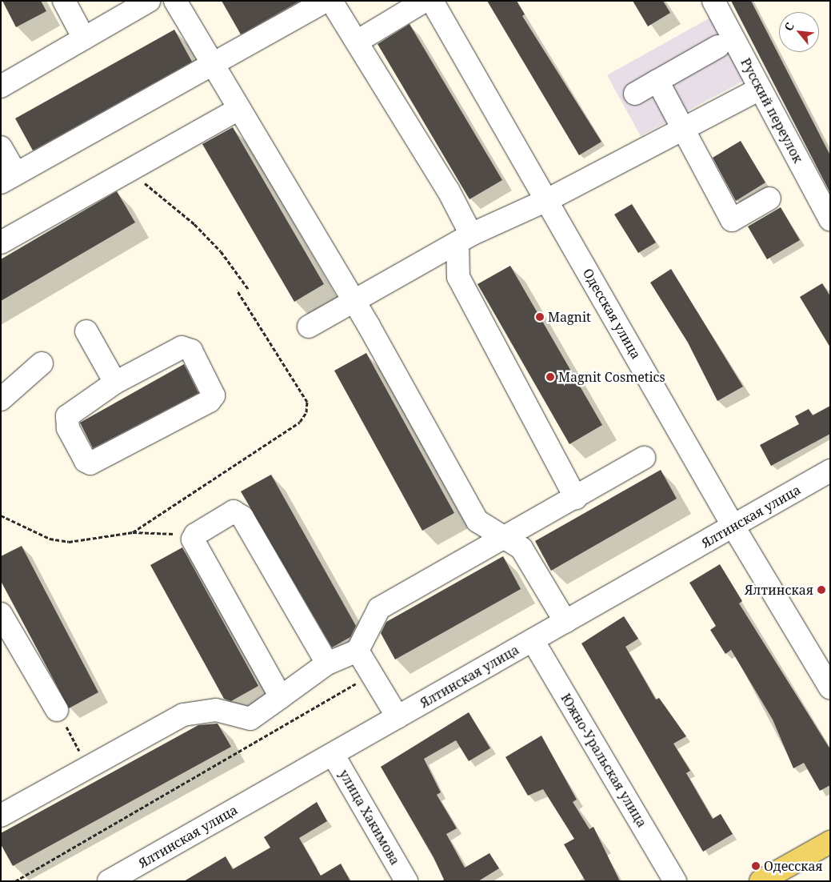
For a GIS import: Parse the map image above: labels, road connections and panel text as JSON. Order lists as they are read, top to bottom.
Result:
{
  "streets": {
    "street": [
      "Русский переулок",
      "Одесская улица",
      "Ялтинская улица",
      "Южно-Уральская улица",
      "улица Хакимова"
    ]
  },
  "crossings": [
    ["Одесская улица", "Ялтинская улица"],
    ["Ялтинская улица", "Южно-Уральская улица"],
    ["Ялтинская улица", "улица Хакимова"]
  ],
  "places": [
    "Magnit",
    "Magnit Cosmetics",
    "Ялтинская",
    "Одесская"
  ],
  "north": "top left"
}
